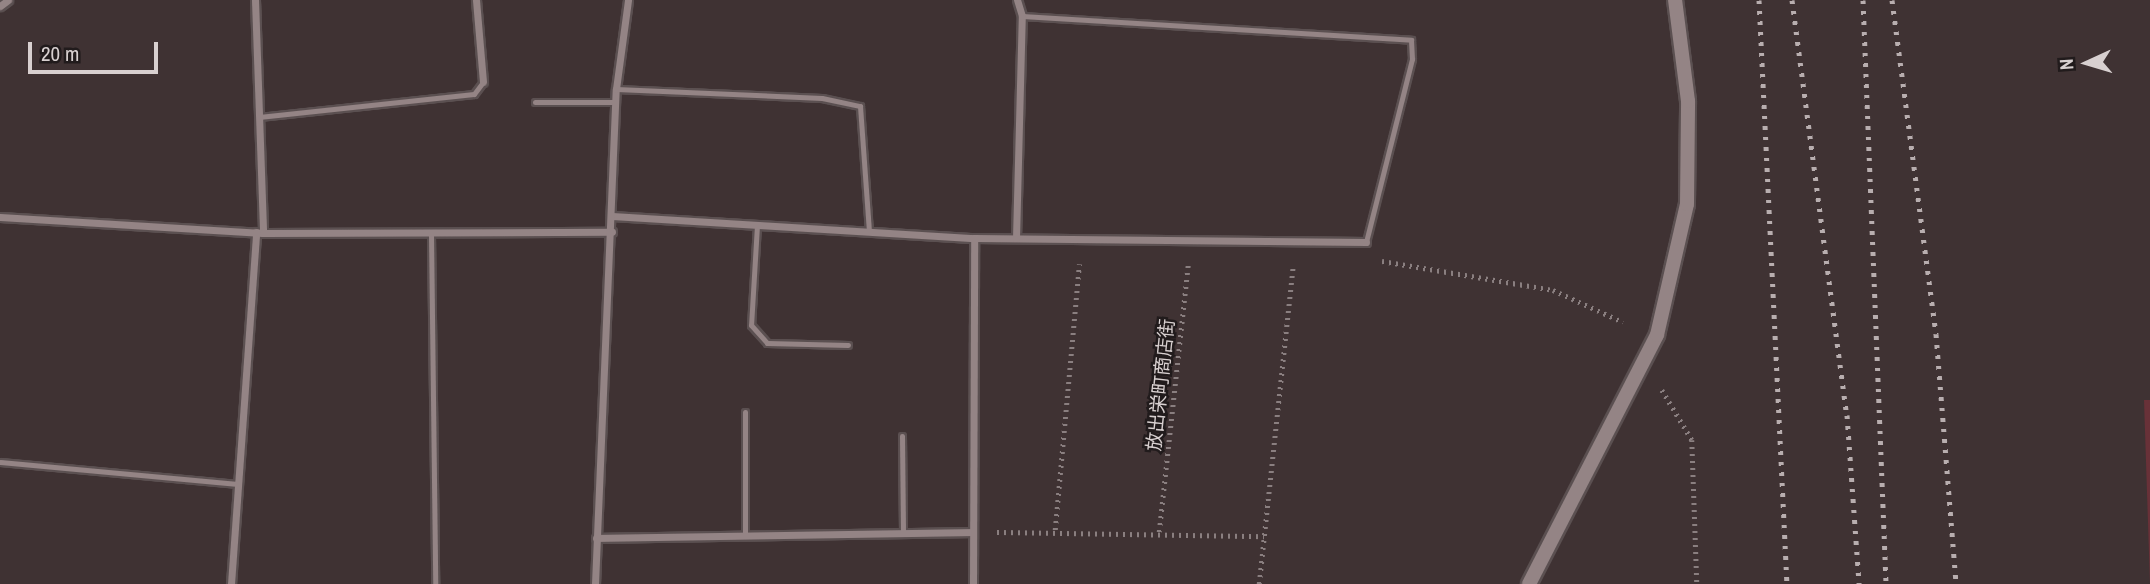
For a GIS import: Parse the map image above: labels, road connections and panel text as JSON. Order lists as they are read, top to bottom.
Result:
{
  "streets": {
    "path": ["放出栄町商店街"]
  },
  "scale_bar": "20 m",
  "north": "left"
}
